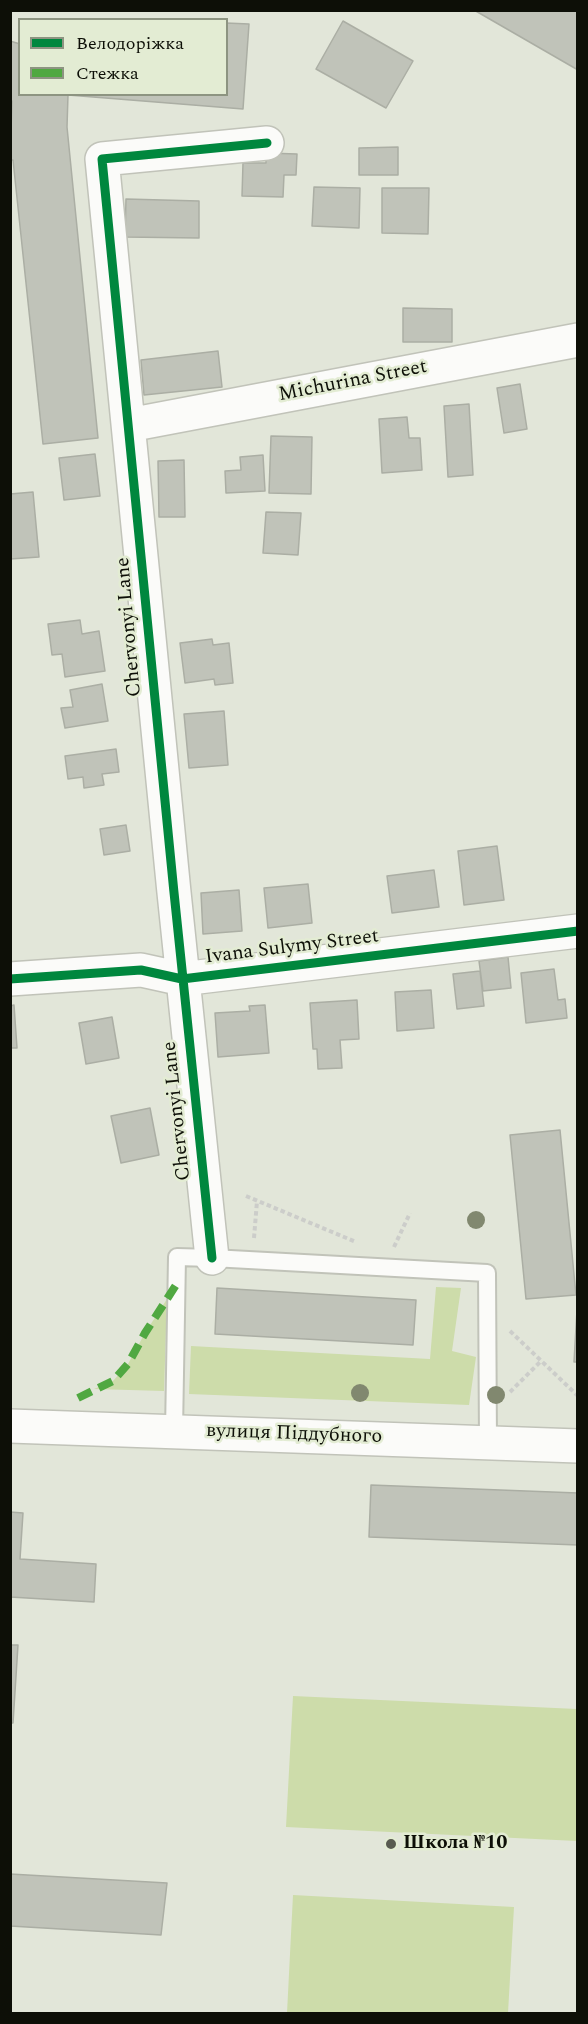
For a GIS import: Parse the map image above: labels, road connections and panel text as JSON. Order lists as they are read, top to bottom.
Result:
{
  "streets": {
    "street": [
      "Michurina Street",
      "Chervonyi Lane",
      "Ivana Sulymy Street",
      "вулиця Піддубного"
    ]
  },
  "crossings": [
    ["Michurina Street", "Chervonyi Lane"],
    ["Chervonyi Lane", "Ivana Sulymy Street"]
  ],
  "places": ["Школа №10"],
  "legend": ["Велодоріжка", "Стежка"]
}
